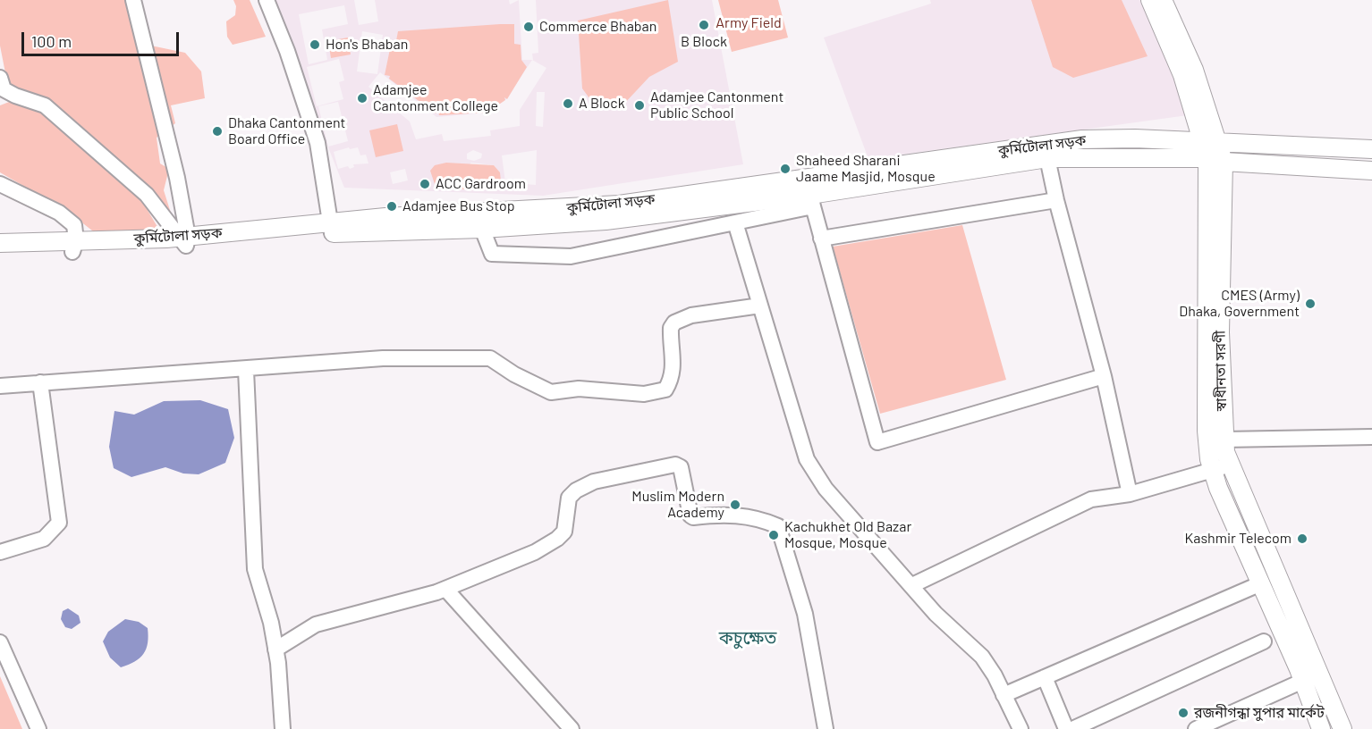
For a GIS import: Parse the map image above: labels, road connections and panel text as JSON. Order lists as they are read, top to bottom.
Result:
{
  "streets": {
    "main road": ["কুর্মিটোলা সড়ক", "স্বাধীনতা সরণী"]
  },
  "crossings": [
    ["কুর্মিটোলা সড়ক", "স্বাধীনতা সরণী"]
  ],
  "districts": ["কচুক্ষেত"],
  "parks": ["Army Field"],
  "places": [
    "B Block",
    "Commerce Bhaban",
    "Hon's Bhaban",
    "Adamjee Cantonment College",
    "A Block",
    "Adamjee Cantonment Public School",
    "Dhaka Cantonment Board Office",
    "Shaheed Sharani Jaame Masjid, Mosque",
    "ACC Gardroom",
    "Adamjee Bus Stop",
    "CMES (Army) Dhaka, Government",
    "Muslim Modern Academy",
    "Kachukhet Old Bazar Mosque, Mosque",
    "Kashmir Telecom",
    "রজনীগন্ধা সুপার মার্কেট"
  ],
  "scale_bar": "100 m"
}
